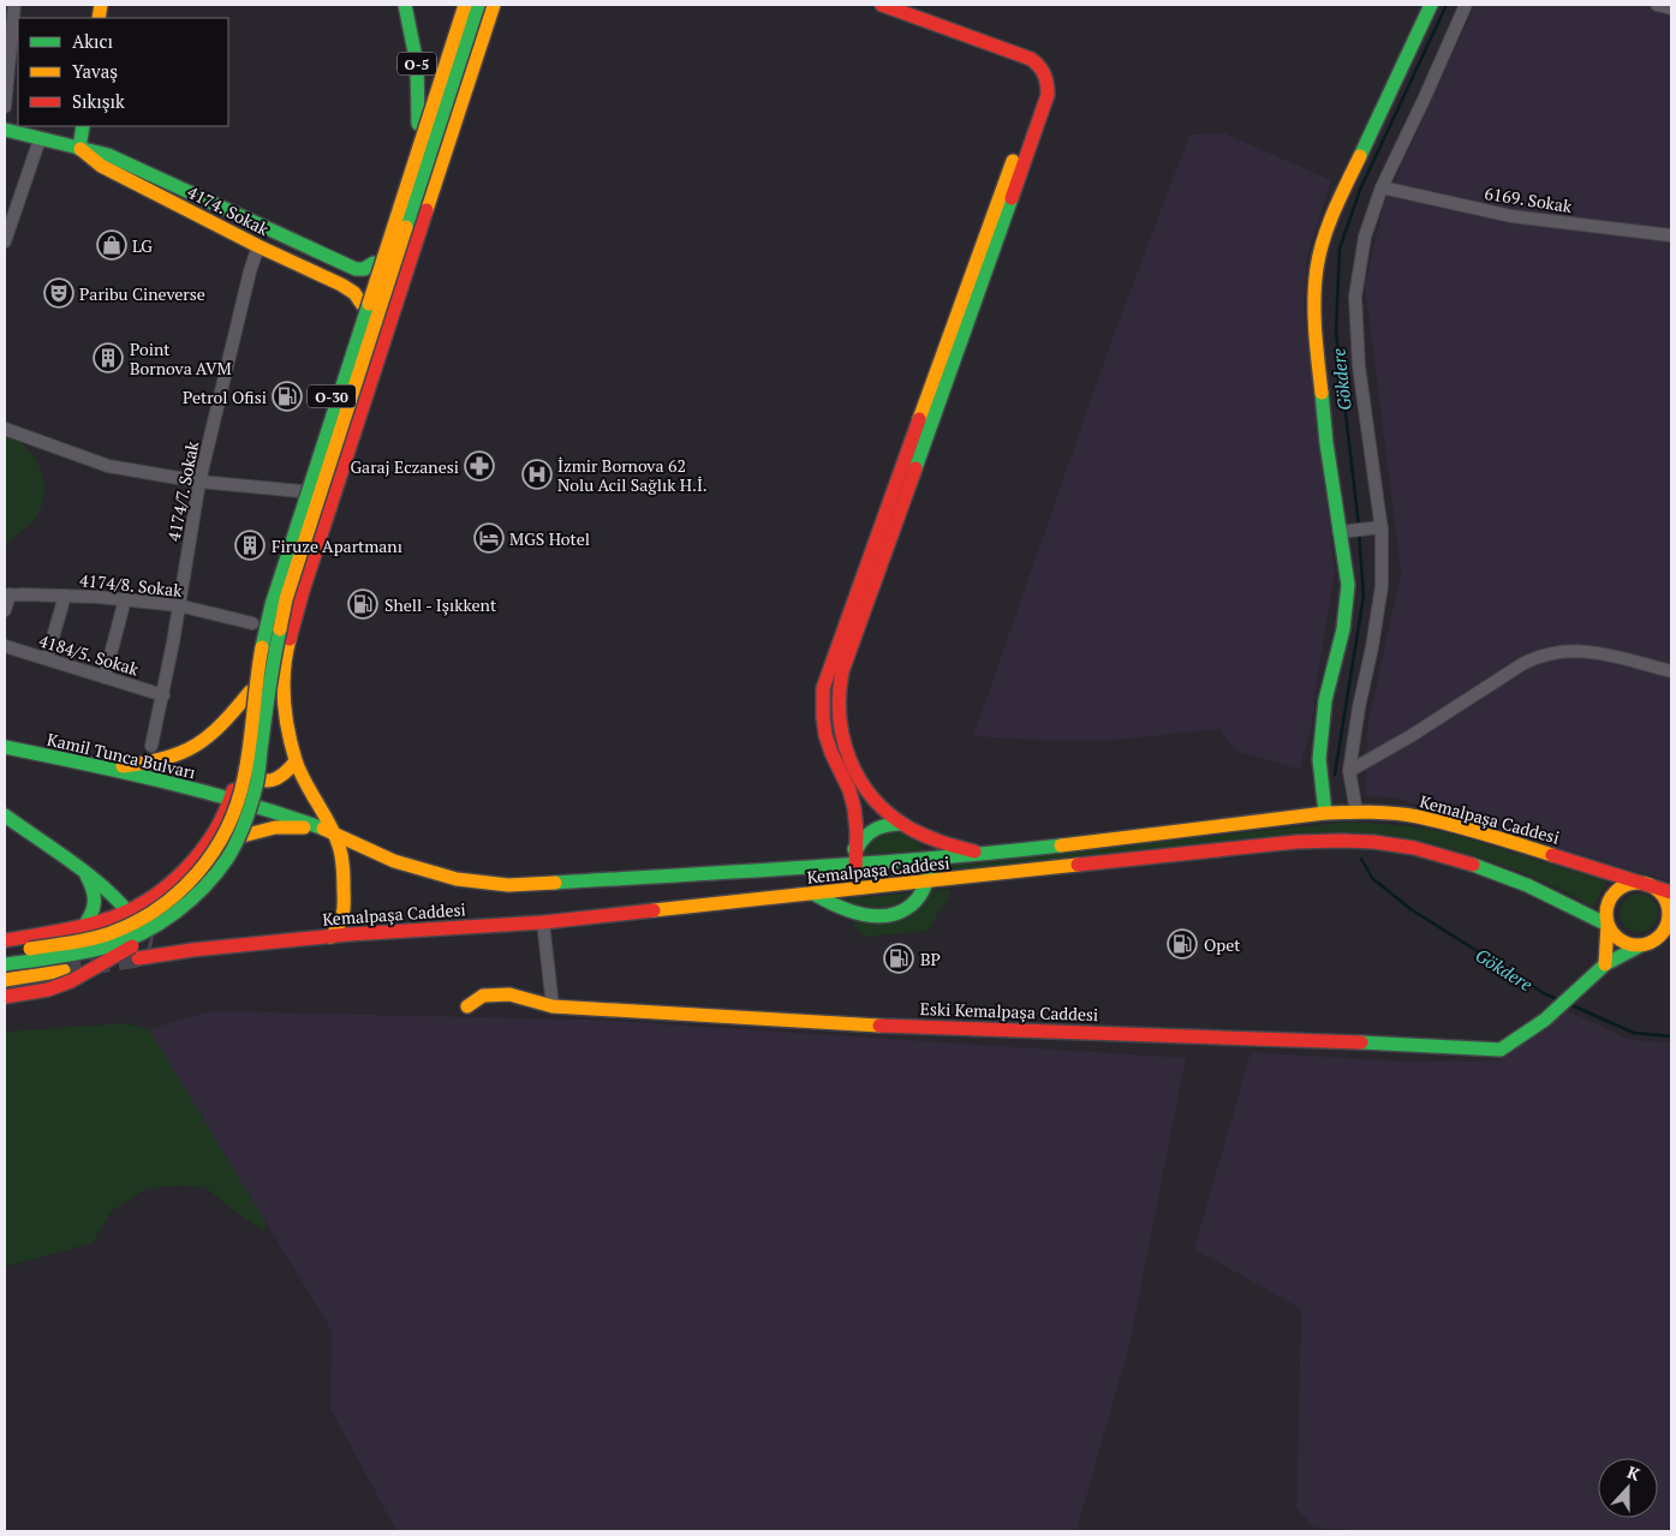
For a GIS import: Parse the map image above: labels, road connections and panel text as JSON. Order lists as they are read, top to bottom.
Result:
{
  "streets": {
    "main road": [
      "O-5",
      "4174. Sokak",
      "O-30",
      "Kamil Tunca Bulvarı",
      "Kemalpaşa Caddesi",
      "Eski Kemalpaşa Caddesi"
    ],
    "street": [
      "6169. Sokak",
      "4174/7. Sokak",
      "4174/8. Sokak",
      "4184/5. Sokak"
    ]
  },
  "crossings": [
    ["4174. Sokak", "O-30"],
    ["4174. Sokak", "4174/7. Sokak"],
    ["4174/7. Sokak", "4174/8. Sokak"],
    ["4174/7. Sokak", "4184/5. Sokak"],
    ["Kamil Tunca Bulvarı", "Kemalpaşa Caddesi"],
    ["Kemalpaşa Caddesi", "Eski Kemalpaşa Caddesi"]
  ],
  "water": ["Gökdere"],
  "places": {
    "shop": ["LG"],
    "theatre": ["Paribu Cineverse"],
    "building": ["Point Bornova AVM", "Firuze Apartmanı"],
    "fuel station": [
      "Petrol Ofisi",
      "Shell - Işıkkent",
      "Opet",
      "BP"
    ],
    "pharmacy": ["Garaj Eczanesi"],
    "hospital": ["İzmir Bornova 62 Nolu Acil Sağlık H.İ."],
    "hotel": ["MGS Hotel"]
  },
  "legend": ["Akıcı", "Yavaş", "Sıkışık"],
  "north": "top"
}
